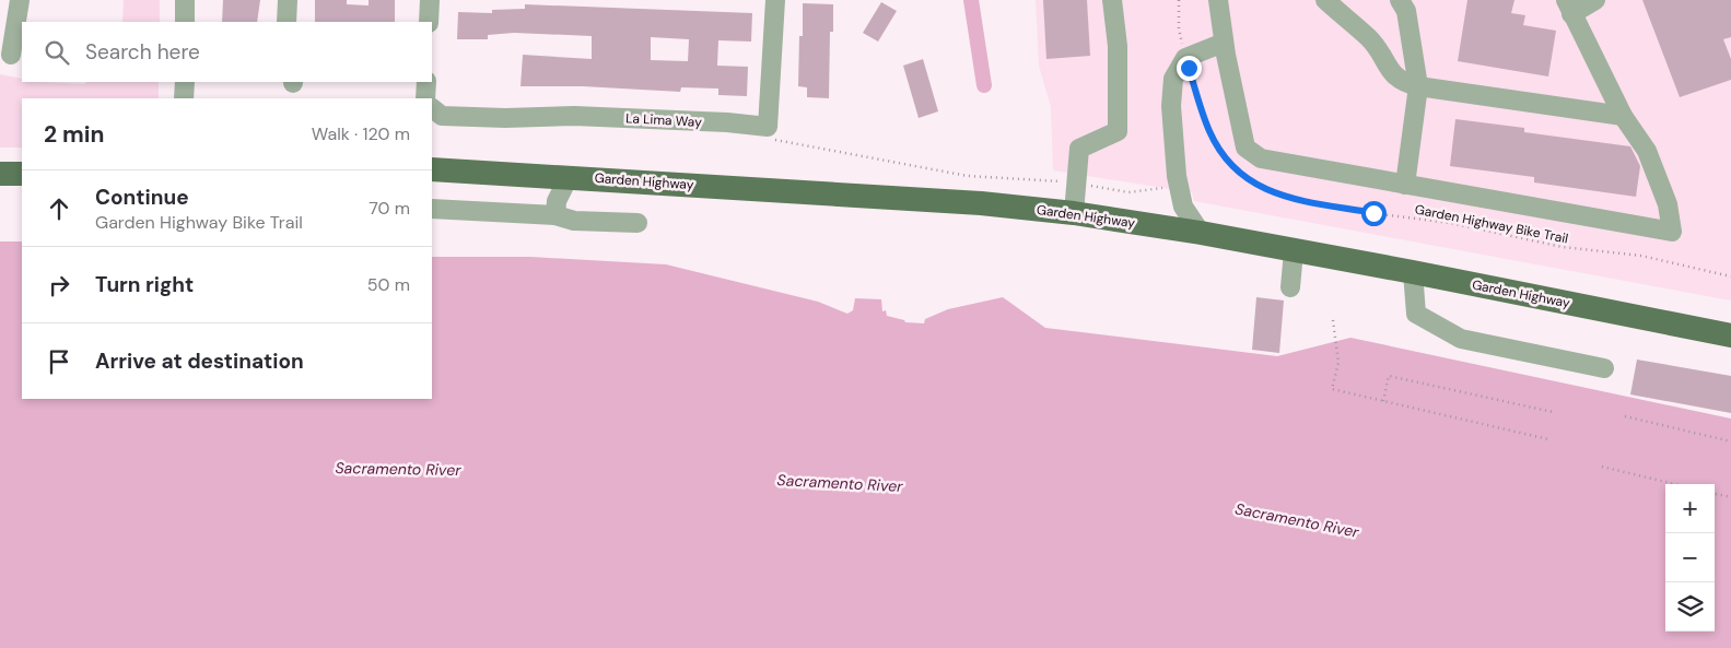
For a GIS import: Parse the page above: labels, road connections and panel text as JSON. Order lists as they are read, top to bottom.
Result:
{
  "streets": {
    "main road": ["Garden Highway"],
    "street": ["La Lima Way"],
    "path": ["Garden Highway Bike Trail"]
  },
  "water": ["Sacramento River"],
  "page": {
    "search": "Search here",
    "heading": ["2 min", "Walk · 120 m"],
    "list": [
      ["Continue", "Garden Highway Bike Trail", "70 m"],
      ["Turn right", "50 m"],
      "Arrive at destination"
    ],
    "map_buttons": ["+", "−"]
  }
}
